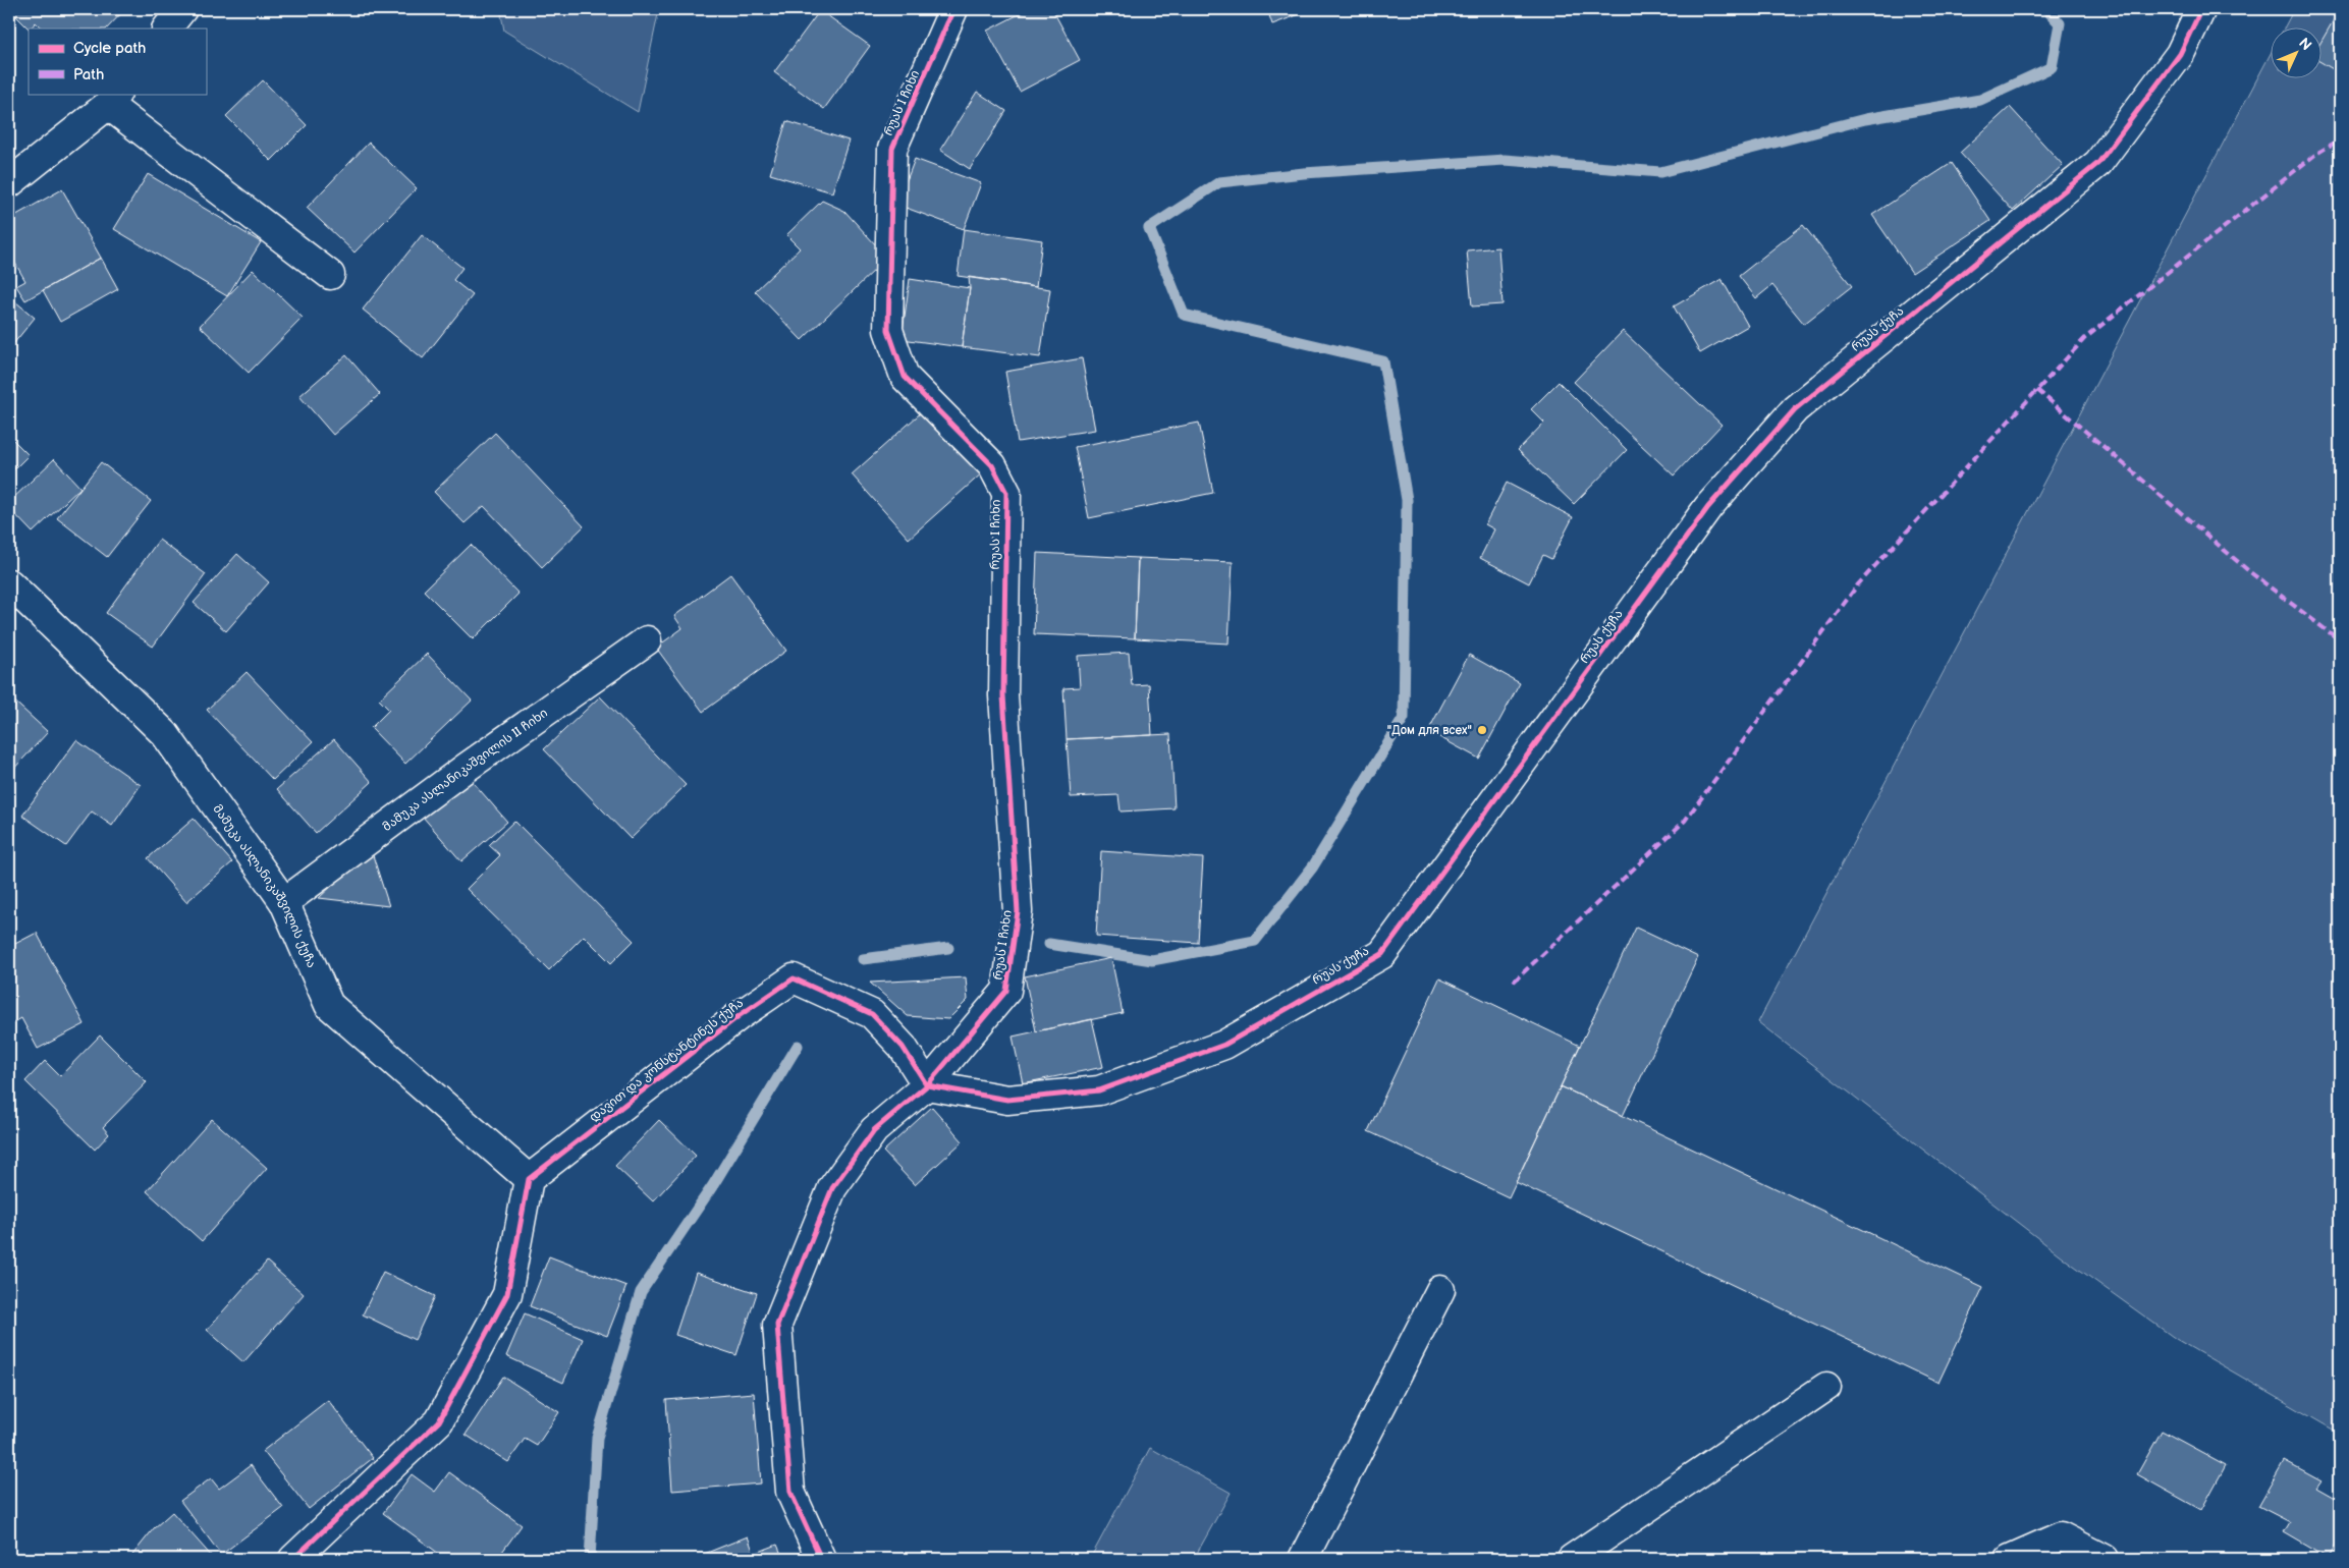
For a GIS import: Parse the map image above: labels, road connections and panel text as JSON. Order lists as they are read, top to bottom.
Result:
{
  "streets": {
    "street": [
      "რუას I ჩიხი",
      "რუას ქუჩა",
      "მამუკა ასლანიკაშვილის II ჩიხი",
      "მამუკა ასლანიკაშვილის ქუჩა",
      "დავით და კონსტანტინეს ქუჩა"
    ]
  },
  "crossings": [
    ["რუას I ჩიხი", "რუას ქუჩა"],
    ["რუას I ჩიხი", "დავით და კონსტანტინეს ქუჩა"],
    ["რუას ქუჩა", "დავით და კონსტანტინეს ქუჩა"],
    ["მამუკა ასლანიკაშვილის II ჩიხი", "მამუკა ასლანიკაშვილის ქუჩა"],
    ["მამუკა ასლანიკაშვილის ქუჩა", "დავით და კონსტანტინეს ქუჩა"]
  ],
  "places": ["\"Дом для всех\""],
  "legend": ["Cycle path", "Path"],
  "north": "top right"
}
